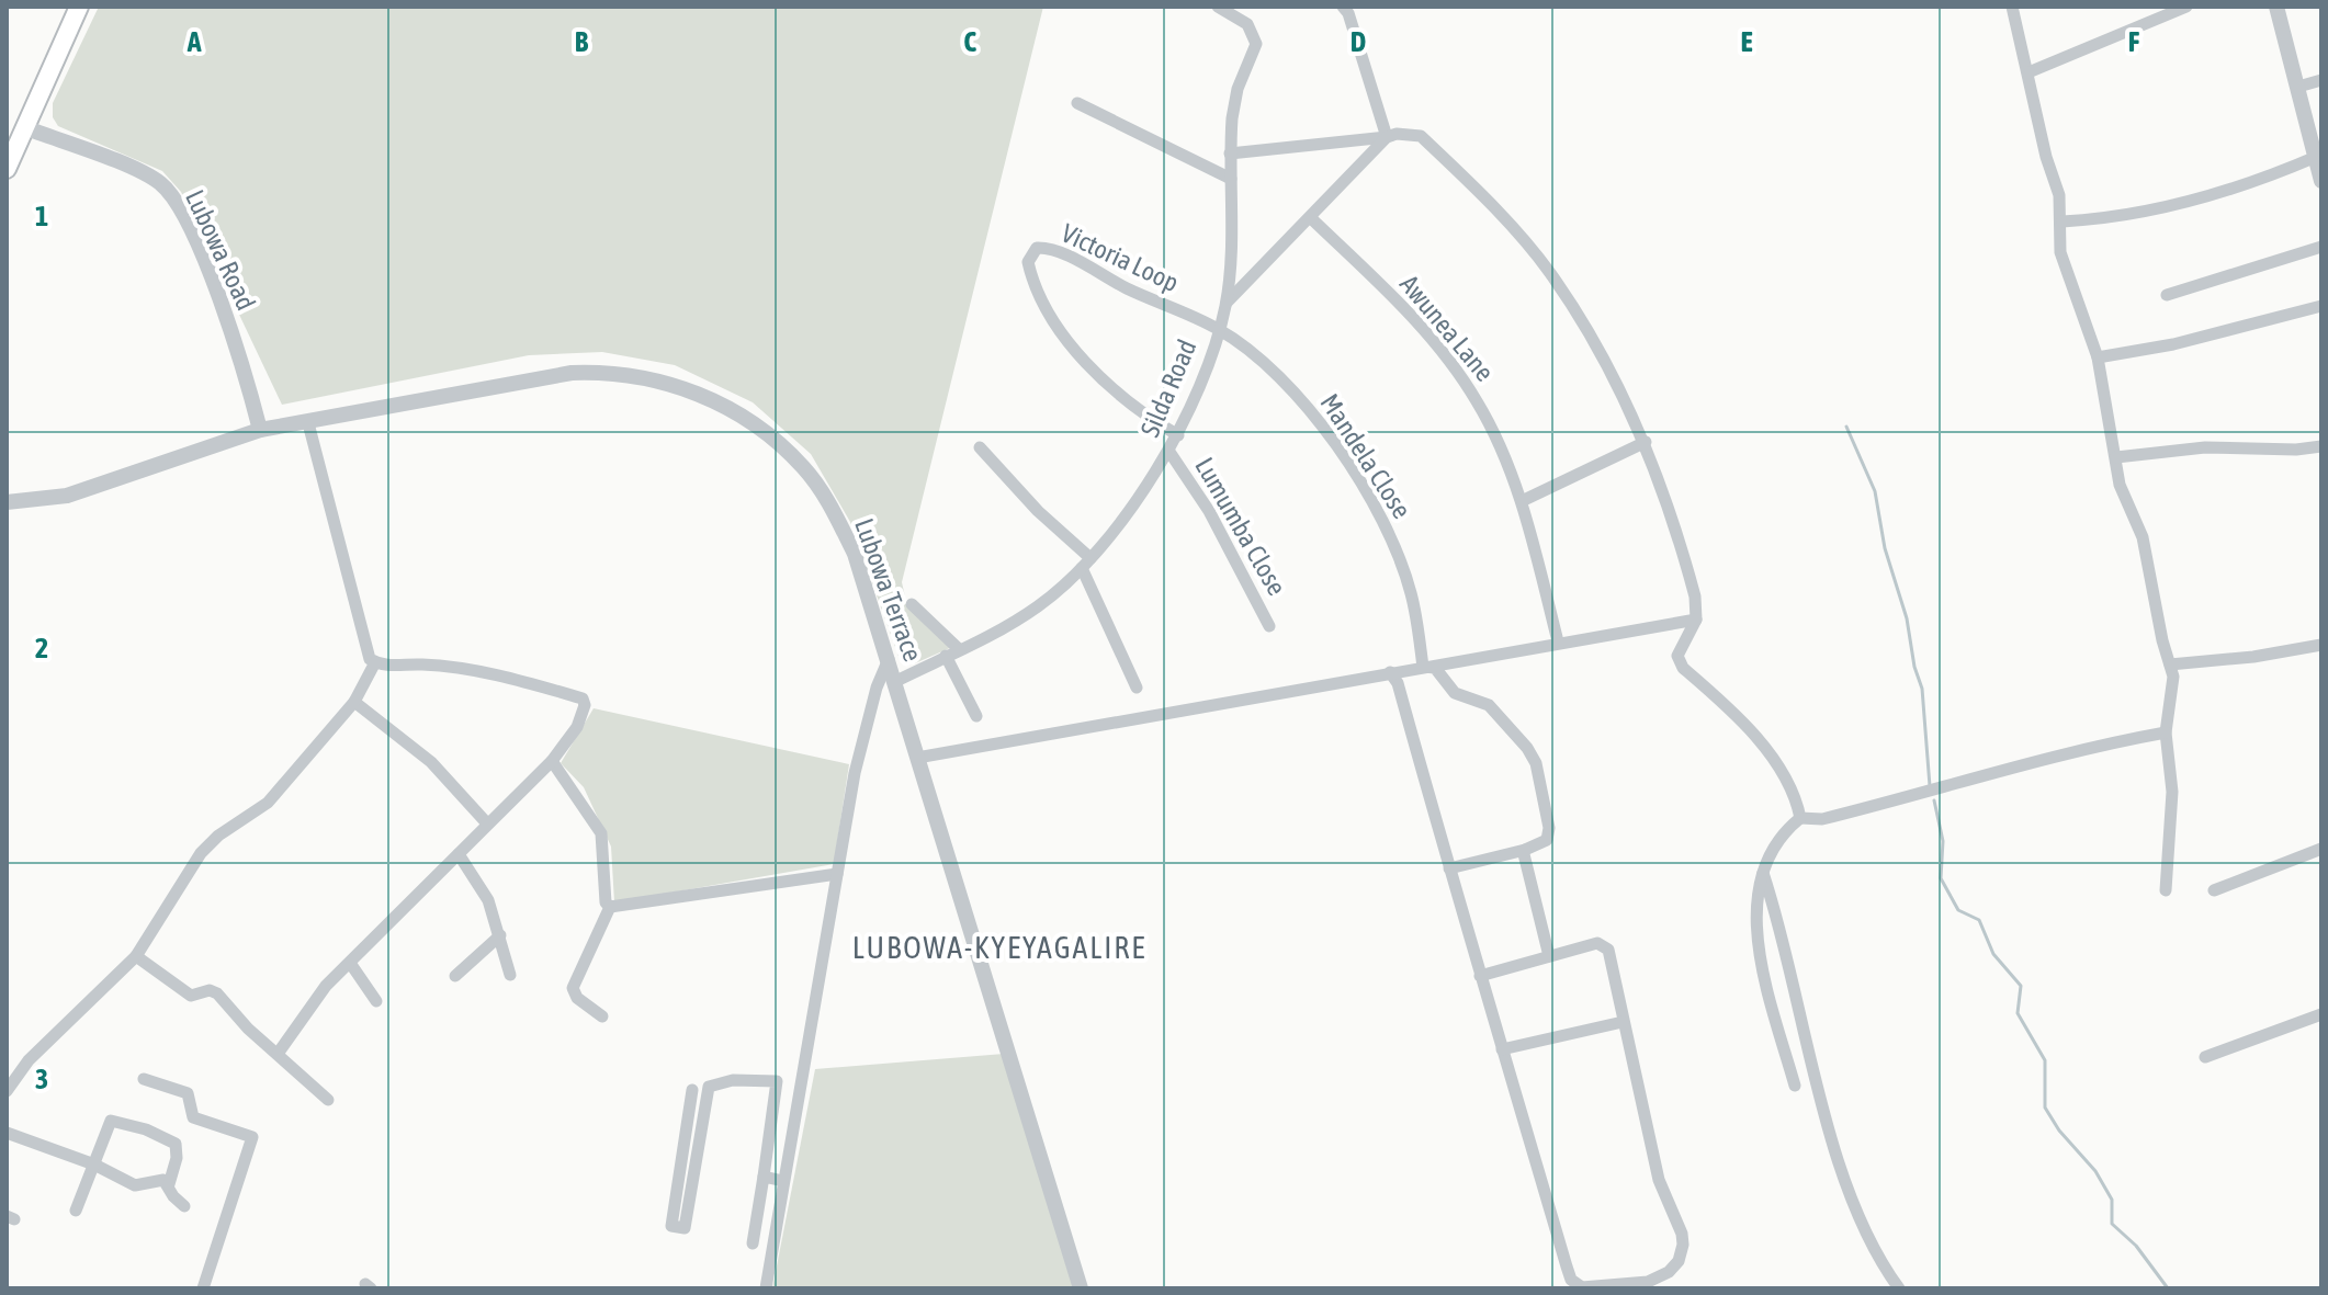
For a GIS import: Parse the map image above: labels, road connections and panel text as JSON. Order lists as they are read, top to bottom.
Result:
{
  "streets": {
    "street": [
      "Lubowa Road",
      "Victoria Loop",
      "Awunea Lane",
      "Silda Road",
      "Mandela Close",
      "Lumumba Close",
      "Lubowa Terrace"
    ]
  },
  "crossings": [
    ["Lubowa Road", "Lubowa Terrace"],
    ["Victoria Loop", "Silda Road"],
    ["Victoria Loop", "Mandela Close"],
    ["Silda Road", "Mandela Close"],
    ["Silda Road", "Lumumba Close"],
    ["Silda Road", "Lubowa Terrace"]
  ],
  "districts": ["LUBOWA-KYEYAGALIRE"],
  "grid": {
    "columns": [
      "A",
      "B",
      "C",
      "D",
      "E",
      "F"
    ],
    "rows": ["1", "2", "3"]
  }
}
